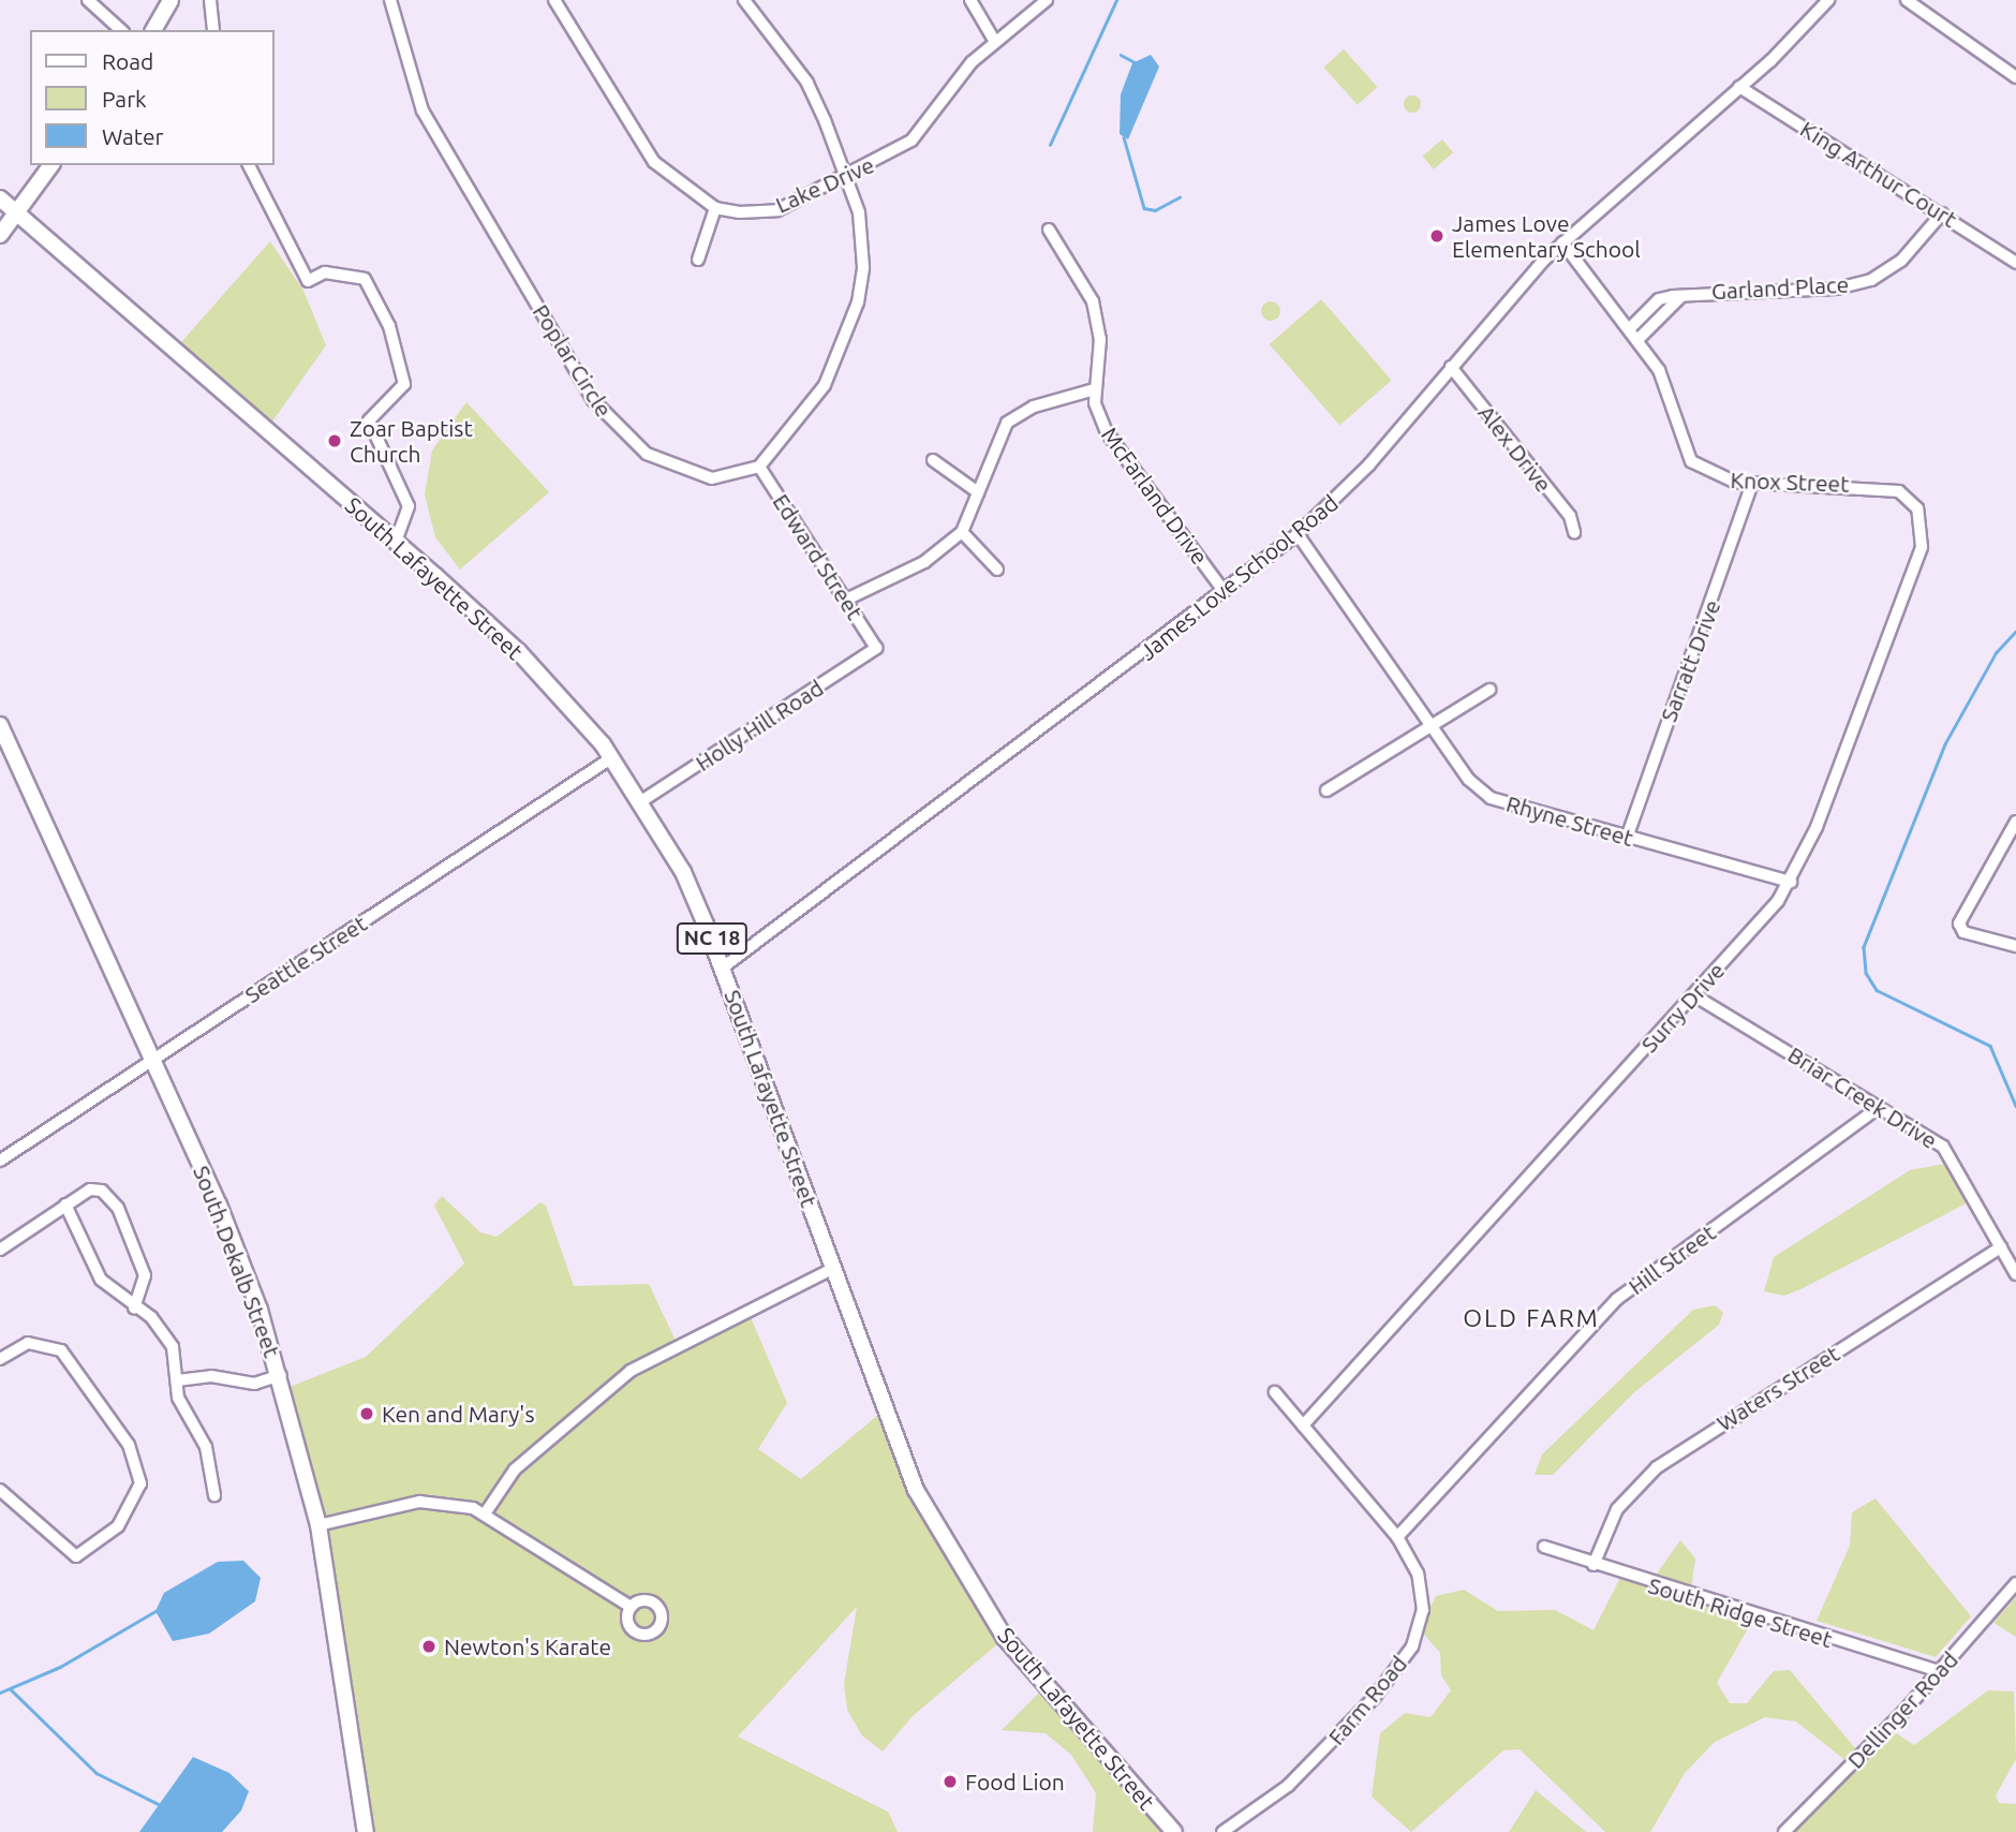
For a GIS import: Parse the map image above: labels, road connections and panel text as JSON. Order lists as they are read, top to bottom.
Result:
{
  "streets": {
    "main road": ["South Lafayette Street", "NC 18", "South Dekalb Street"],
    "street": [
      "King Arthur Court",
      "Lake Drive",
      "Garland Place",
      "Poplar Circle",
      "Alex Drive",
      "Knox Street",
      "McFarland Drive",
      "Edward Street",
      "James Love School Road",
      "Sarratt Drive",
      "Holly Hill Road",
      "Rhyne Street",
      "Seattle Street",
      "Surry Drive",
      "Briar Creek Drive",
      "Hill Street",
      "Waters Street",
      "South Ridge Street",
      "Farm Road",
      "Dellinger Road"
    ]
  },
  "crossings": [
    ["King Arthur Court", "Garland Place"],
    ["King Arthur Court", "James Love School Road"],
    ["Garland Place", "Knox Street"],
    ["Poplar Circle", "Edward Street"],
    ["Alex Drive", "James Love School Road"],
    ["Knox Street", "James Love School Road"],
    ["Knox Street", "Sarratt Drive"],
    ["Knox Street", "Surry Drive"],
    ["McFarland Drive", "James Love School Road"],
    ["Edward Street", "Holly Hill Road"],
    ["James Love School Road", "South Lafayette Street"],
    ["James Love School Road", "Rhyne Street"],
    ["South Lafayette Street", "Holly Hill Road"],
    ["South Lafayette Street", "Seattle Street"],
    ["Sarratt Drive", "Rhyne Street"],
    ["Rhyne Street", "Surry Drive"],
    ["Seattle Street", "South Dekalb Street"],
    ["Surry Drive", "Briar Creek Drive"],
    ["Surry Drive", "Farm Road"],
    ["Briar Creek Drive", "Hill Street"],
    ["Briar Creek Drive", "Waters Street"],
    ["Hill Street", "Farm Road"],
    ["Waters Street", "South Ridge Street"],
    ["South Ridge Street", "Dellinger Road"]
  ],
  "districts": ["OLD FARM"],
  "places": [
    "James Love Elementary School",
    "Zoar Baptist Church",
    "Ken and Mary's",
    "Newton's Karate",
    "Food Lion"
  ],
  "legend": ["Road", "Park", "Water"]
}
